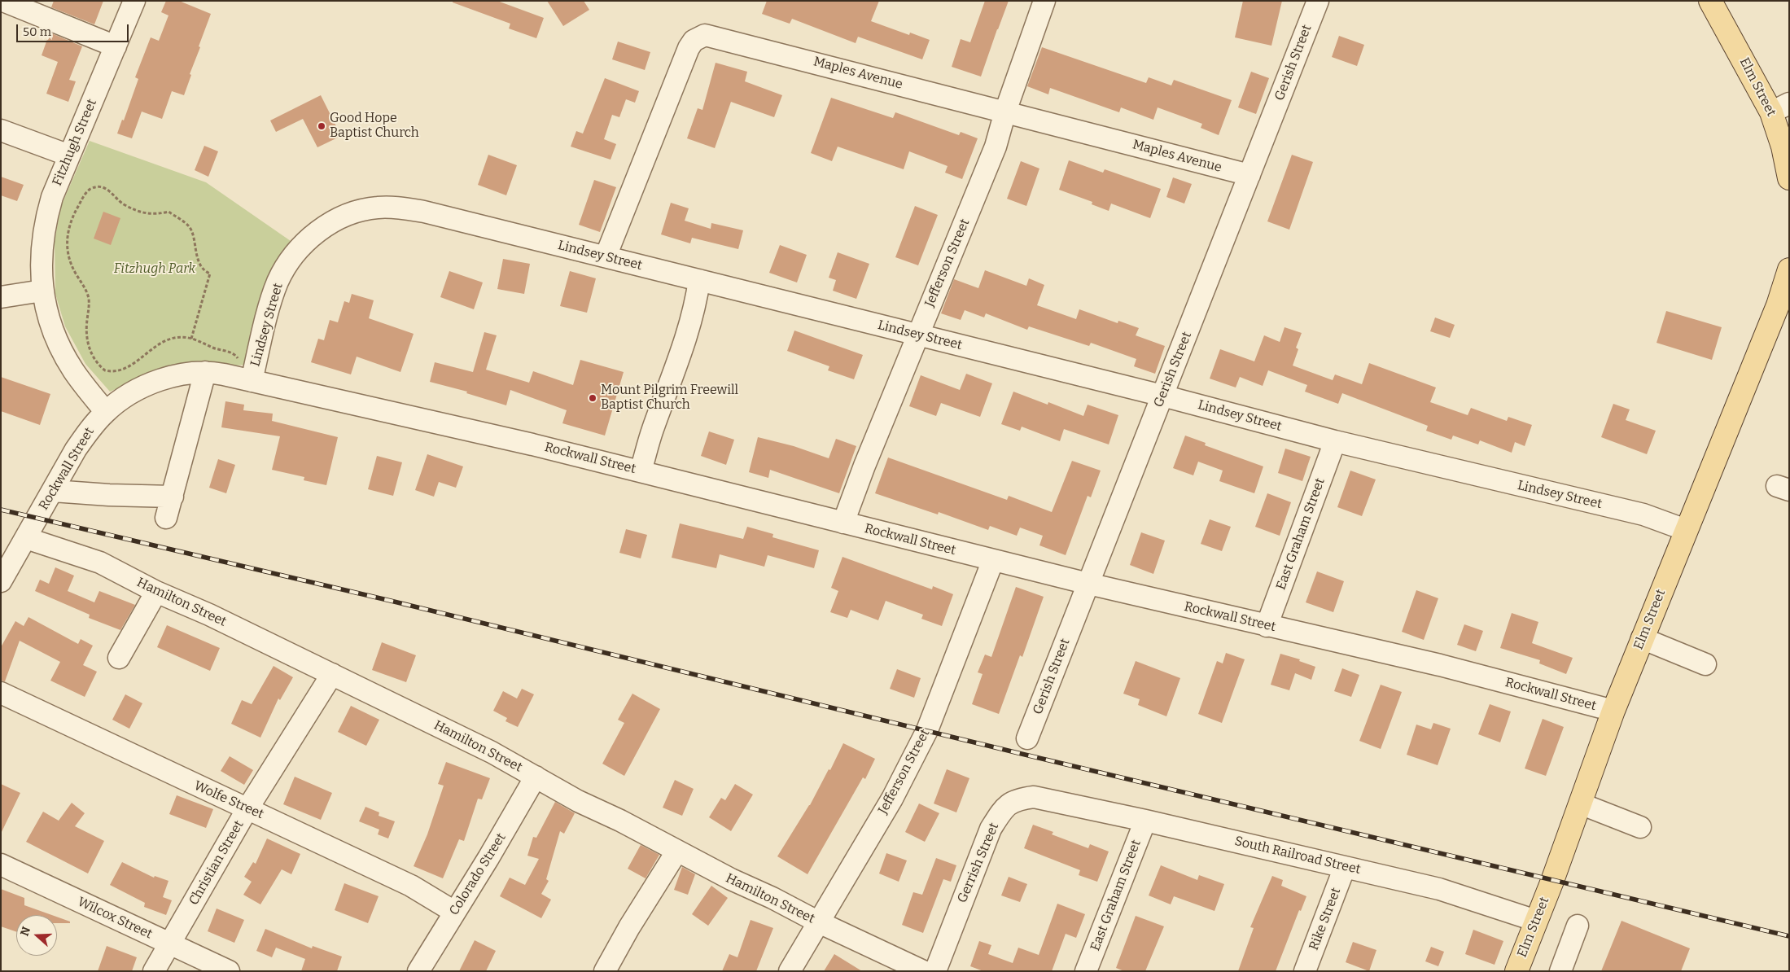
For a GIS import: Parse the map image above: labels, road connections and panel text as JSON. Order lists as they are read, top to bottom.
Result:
{
  "streets": {
    "main road": ["Elm Street"],
    "street": [
      "Gerish Street",
      "Maples Avenue",
      "Fitzhugh Street",
      "Lindsey Street",
      "Jefferson Street",
      "Rockwall Street",
      "East Graham Street",
      "Hamilton Street",
      "Wolfe Street",
      "South Railroad Street",
      "Christian Street",
      "Gerrish Street",
      "Colorado Street",
      "Wilcox Street",
      "Rike Street"
    ]
  },
  "crossings": [
    ["Gerish Street", "Maples Avenue"],
    ["Gerish Street", "Lindsey Street"],
    ["Gerish Street", "Rockwall Street"],
    ["Maples Avenue", "Lindsey Street"],
    ["Maples Avenue", "Jefferson Street"],
    ["Elm Street", "Lindsey Street"],
    ["Elm Street", "Rockwall Street"],
    ["Elm Street", "South Railroad Street"],
    ["Fitzhugh Street", "Rockwall Street"],
    ["Lindsey Street", "Jefferson Street"],
    ["Lindsey Street", "Rockwall Street"],
    ["Lindsey Street", "East Graham Street"],
    ["Jefferson Street", "Rockwall Street"],
    ["Jefferson Street", "Hamilton Street"],
    ["Rockwall Street", "East Graham Street"],
    ["Rockwall Street", "Hamilton Street"],
    ["East Graham Street", "South Railroad Street"],
    ["Hamilton Street", "Christian Street"],
    ["Hamilton Street", "Colorado Street"],
    ["Wolfe Street", "Christian Street"],
    ["Wolfe Street", "Colorado Street"],
    ["South Railroad Street", "Gerrish Street"],
    ["South Railroad Street", "Rike Street"],
    ["Christian Street", "Wilcox Street"]
  ],
  "parks": ["Fitzhugh Park"],
  "places": ["Good Hope Baptist Church", "Mount Pilgrim Freewill Baptist Church"],
  "scale_bar": "50 m",
  "north": "left"
}
